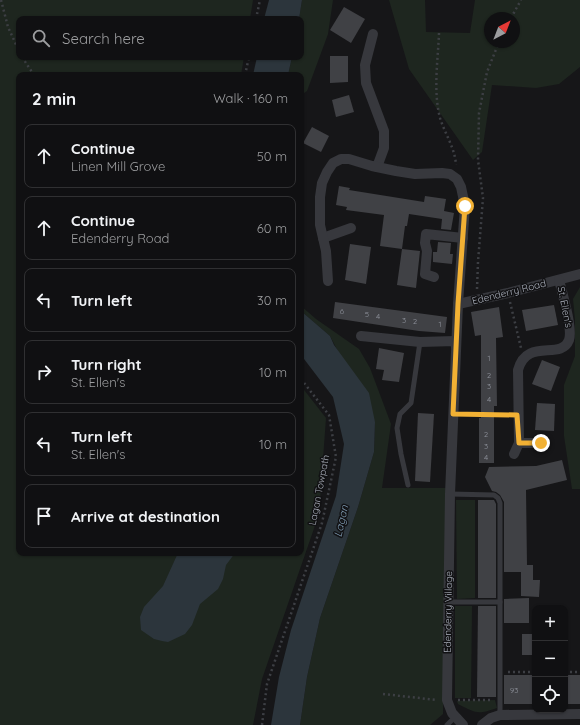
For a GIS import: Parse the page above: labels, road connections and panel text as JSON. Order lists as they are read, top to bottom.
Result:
{
  "streets": {
    "street": ["Edenderry Road", "St. Ellen's", "Edenderry Village"],
    "path": ["Lagan Towpath"]
  },
  "crossings": [
    ["Edenderry Road", "St. Ellen's"],
    ["Edenderry Road", "Edenderry Village"]
  ],
  "water": ["Lagan"],
  "house_numbers": [
    "6",
    "5",
    "4",
    "3",
    "2",
    "1",
    "1",
    "2",
    "3",
    "4",
    "2",
    "3",
    "4",
    "93"
  ],
  "north": "top right",
  "page": {
    "search": "Search here",
    "heading": ["2 min", "Walk · 160 m"],
    "list": [
      ["Continue", "Linen Mill Grove", "50 m"],
      ["Continue", "Edenderry Road", "60 m"],
      ["Turn left", "30 m"],
      ["Turn right", "St. Ellen's", "10 m"],
      ["Turn left", "St. Ellen's", "10 m"],
      "Arrive at destination"
    ],
    "map_buttons": ["+", "−"]
  }
}
